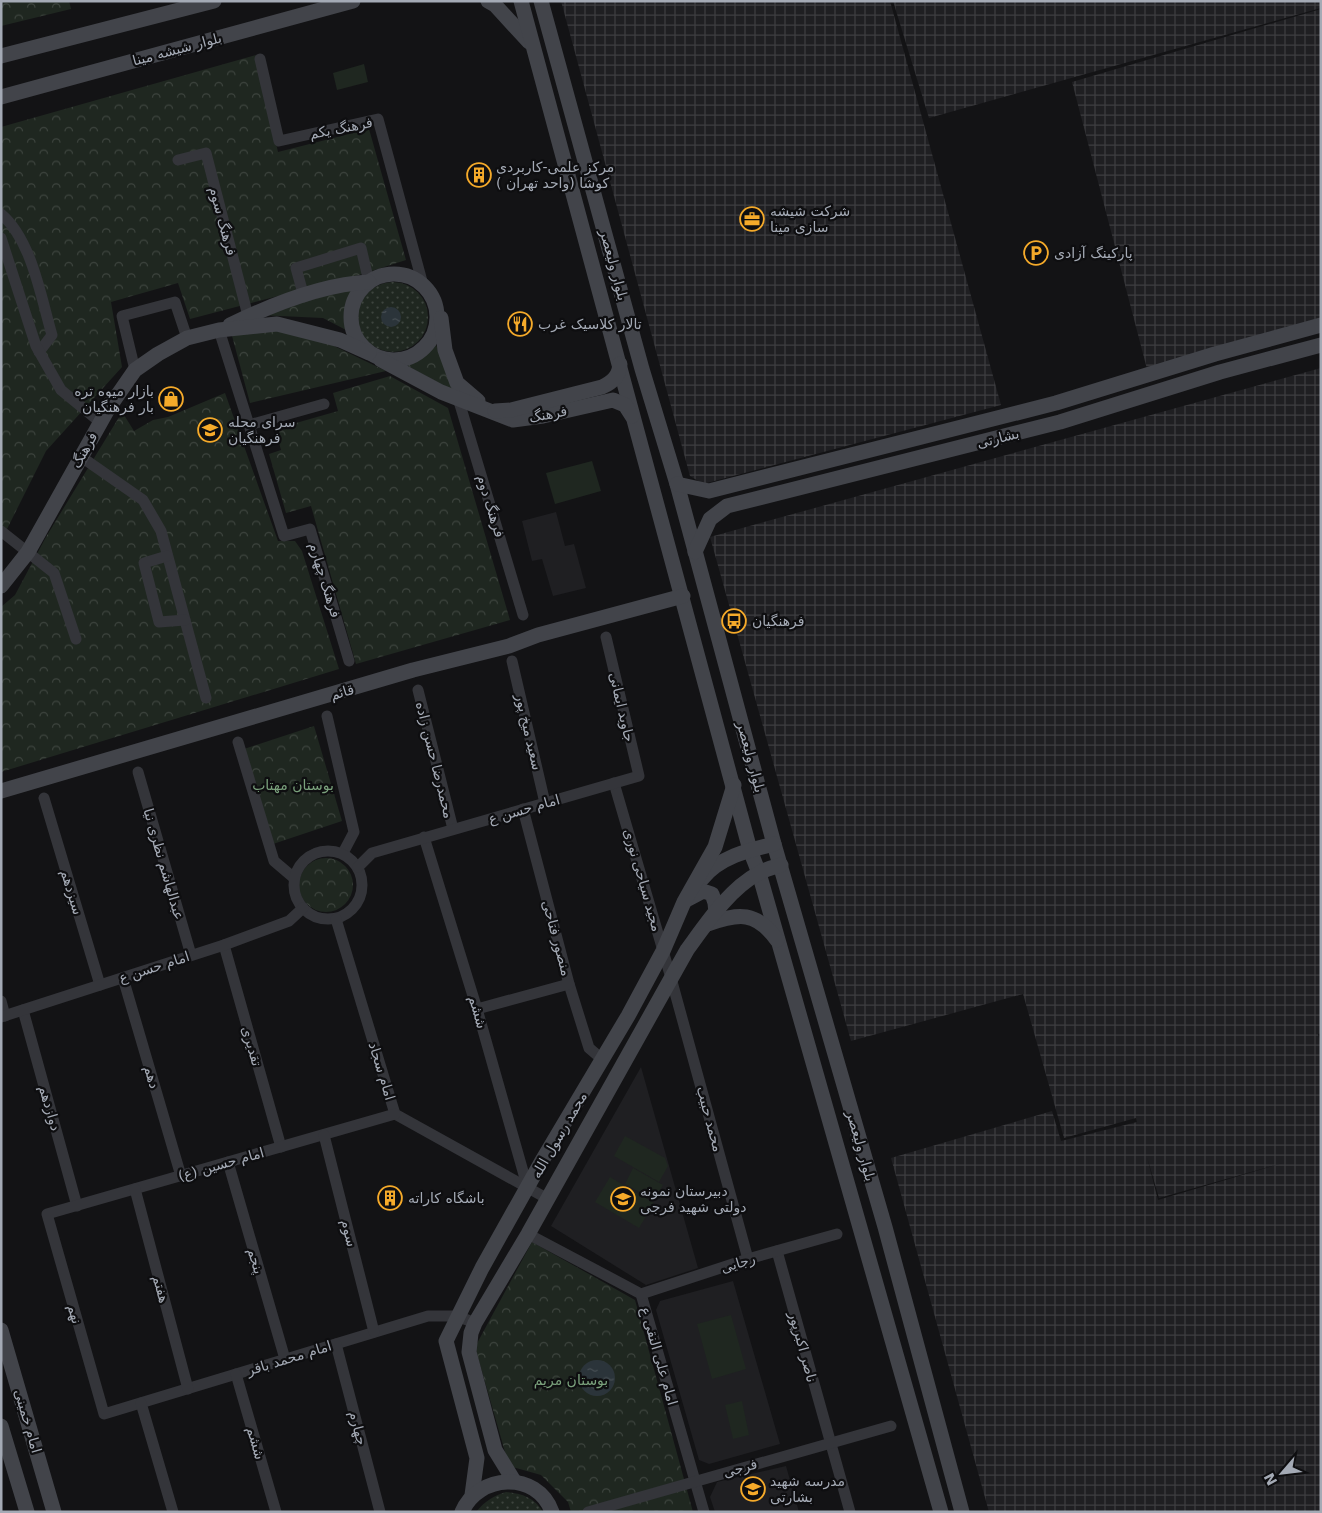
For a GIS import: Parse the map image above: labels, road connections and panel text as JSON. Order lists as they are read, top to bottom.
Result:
{
  "streets": {
    "street": [
      "بلوار شیشه مینا",
      "فرهنگ یکم",
      "فرهنگ سوم",
      "بلوار ولیعصر",
      "فرهنگ",
      "بشارتی",
      "فرهنگ دوم",
      "فرهنگ چهارم",
      "قائم",
      "جاوید ایمانی",
      "سعید میخ پور",
      "محمدرضا حسن زاده",
      "امام حسن ع",
      "عبدالهاشم نظری نیا",
      "مجید سیاحی نوری",
      "سیزدهم",
      "منصور فتاحی",
      "ششم",
      "تقدیری",
      "امام سجاد",
      "دهم",
      "دوازدهم",
      "محمد حبیب",
      "محمد رسول الله",
      "امام حسین (ع)",
      "سوم",
      "پنجم",
      "رجایی",
      "هفتم",
      "نهم",
      "ناصر اکبرپور",
      "امام علی النقی ع",
      "امام محمد باقر",
      "امام خمینی",
      "چهارم",
      "فرجی"
    ]
  },
  "crossings": [
    ["فرهنگ یکم", "فرهنگ"],
    ["فرهنگ سوم", "فرهنگ"],
    ["بلوار ولیعصر", "بشارتی"],
    ["بلوار ولیعصر", "قائم"],
    ["بلوار ولیعصر", "محمد رسول الله"],
    ["فرهنگ", "فرهنگ دوم"],
    ["فرهنگ", "فرهنگ چهارم"],
    ["جاوید ایمانی", "امام حسن ع"],
    ["سعید میخ پور", "امام حسن ع"],
    ["محمدرضا حسن زاده", "امام حسن ع"],
    ["امام حسن ع", "عبدالهاشم نظری نیا"],
    ["امام حسن ع", "مجید سیاحی نوری"],
    ["امام حسن ع", "سیزدهم"],
    ["امام حسن ع", "منصور فتاحی"],
    ["امام حسن ع", "ششم"],
    ["امام حسن ع", "تقدیری"],
    ["امام حسن ع", "امام سجاد"],
    ["امام حسن ع", "دهم"],
    ["امام حسن ع", "دوازدهم"],
    ["مجید سیاحی نوری", "محمد حبیب"],
    ["مجید سیاحی نوری", "محمد رسول الله"],
    ["منصور فتاحی", "محمد رسول الله"],
    ["ششم", "امام سجاد"],
    ["ششم", "محمد رسول الله"],
    ["ششم", "امام محمد باقر"],
    ["تقدیری", "امام حسین (ع)"],
    ["امام سجاد", "محمد رسول الله"],
    ["امام سجاد", "امام حسین (ع)"],
    ["دهم", "امام حسین (ع)"],
    ["دوازدهم", "امام حسین (ع)"],
    ["محمد حبیب", "محمد رسول الله"],
    ["محمد حبیب", "رجایی"],
    ["محمد رسول الله", "امام علی النقی ع"],
    ["محمد رسول الله", "امام محمد باقر"],
    ["امام حسین (ع)", "سوم"],
    ["امام حسین (ع)", "پنجم"],
    ["امام حسین (ع)", "هفتم"],
    ["امام حسین (ع)", "نهم"],
    ["سوم", "امام محمد باقر"],
    ["پنجم", "امام محمد باقر"],
    ["رجایی", "ناصر اکبرپور"],
    ["رجایی", "امام علی النقی ع"],
    ["هفتم", "امام محمد باقر"],
    ["نهم", "امام محمد باقر"],
    ["ناصر اکبرپور", "فرجی"],
    ["امام علی النقی ع", "فرجی"],
    ["امام محمد باقر", "چهارم"]
  ],
  "parks": ["بوستان مهتاب", "بوستان مریم"],
  "places": {
    "building": ["مرکز علمی-کاربردی کوشا (واحد تهران )", "باشگاه کاراته"],
    "office": ["شرکت شیشه سازی مینا"],
    "parking": ["پارکینگ آزادی"],
    "restaurant": ["تالار کلاسیک غرب"],
    "shop": ["بازار میوه تره بار فرهنگیان"],
    "school or university": ["سرای محله فرهنگیان", "دبیرستان نمونه دولتی شهید فرجی", "مدرسه شهید بشارتی"],
    "bus stop": ["فرهنگیان"]
  },
  "north": "bottom left"
}
